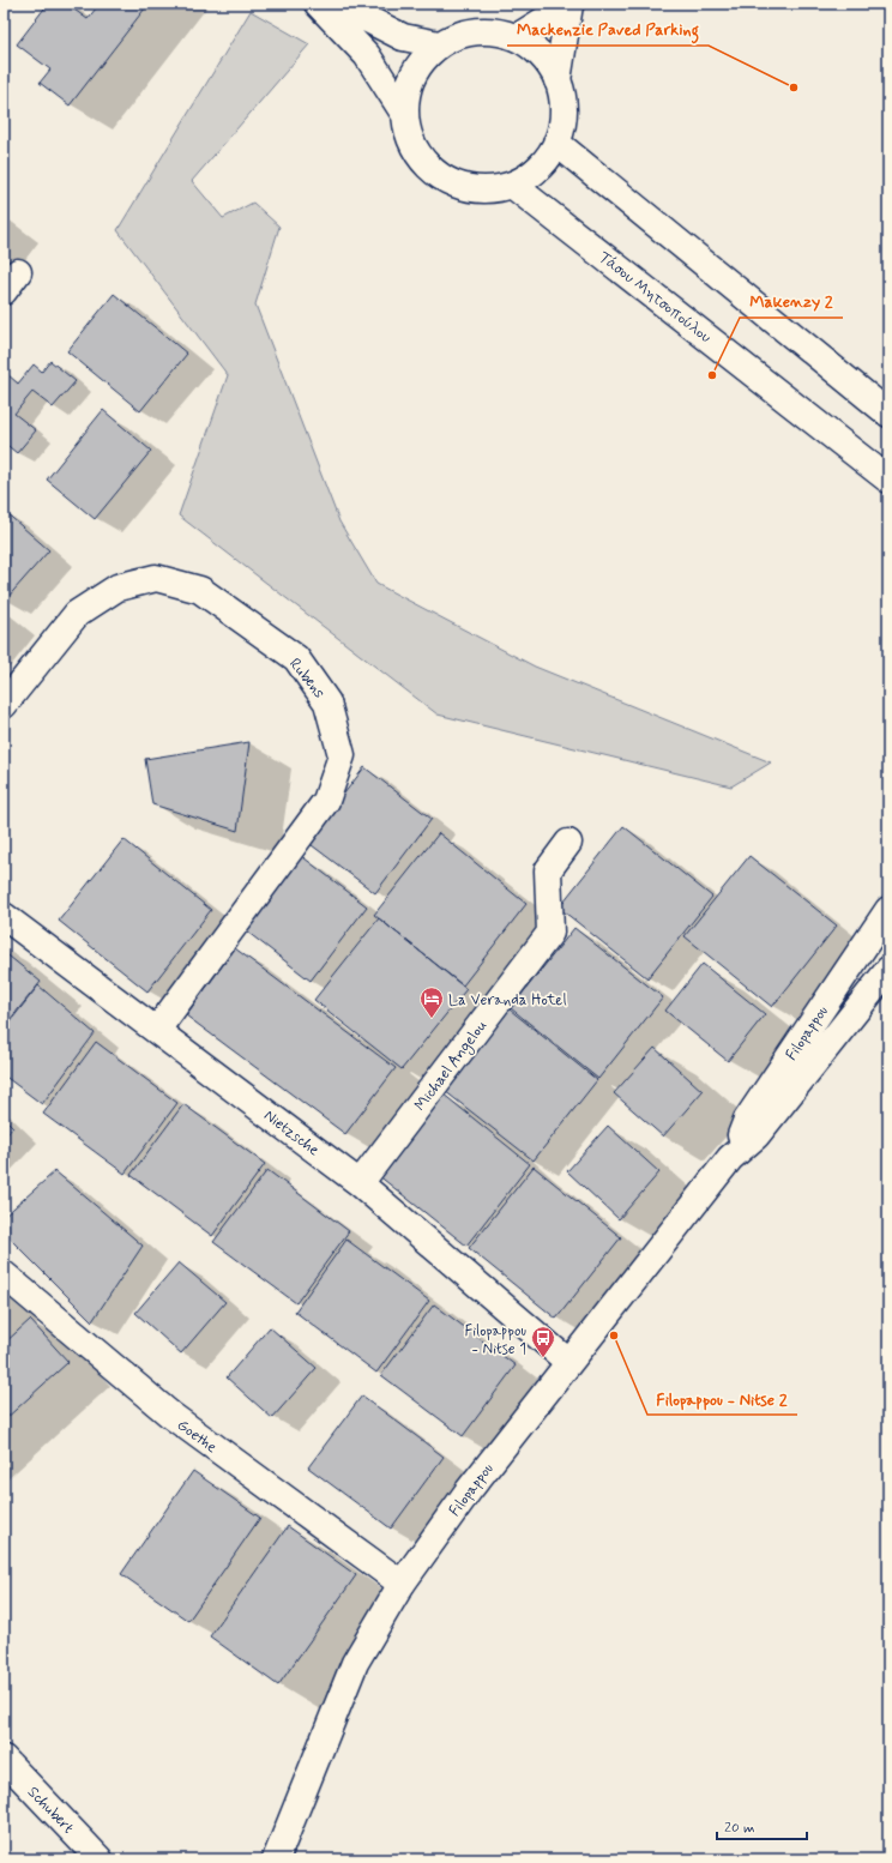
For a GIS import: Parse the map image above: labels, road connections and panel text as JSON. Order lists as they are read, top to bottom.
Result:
{
  "streets": {
    "street": [
      "Τάσου Μητσοπούλου",
      "Rubens",
      "Filopappou",
      "Michael Angelou",
      "Nietzsche",
      "Goethe",
      "Schubert"
    ]
  },
  "crossings": [
    ["Rubens", "Nietzsche"],
    ["Filopappou", "Nietzsche"],
    ["Filopappou", "Goethe"],
    ["Michael Angelou", "Nietzsche"]
  ],
  "places": {
    "other": ["Mackenzie Paved Parking", "Makenzy 2", "Filopappou - Nitse 2"],
    "hotel": ["La Veranda Hotel"],
    "bus stop": ["Filopappou - Nitse 1"]
  },
  "scale_bar": "20 m"
}
